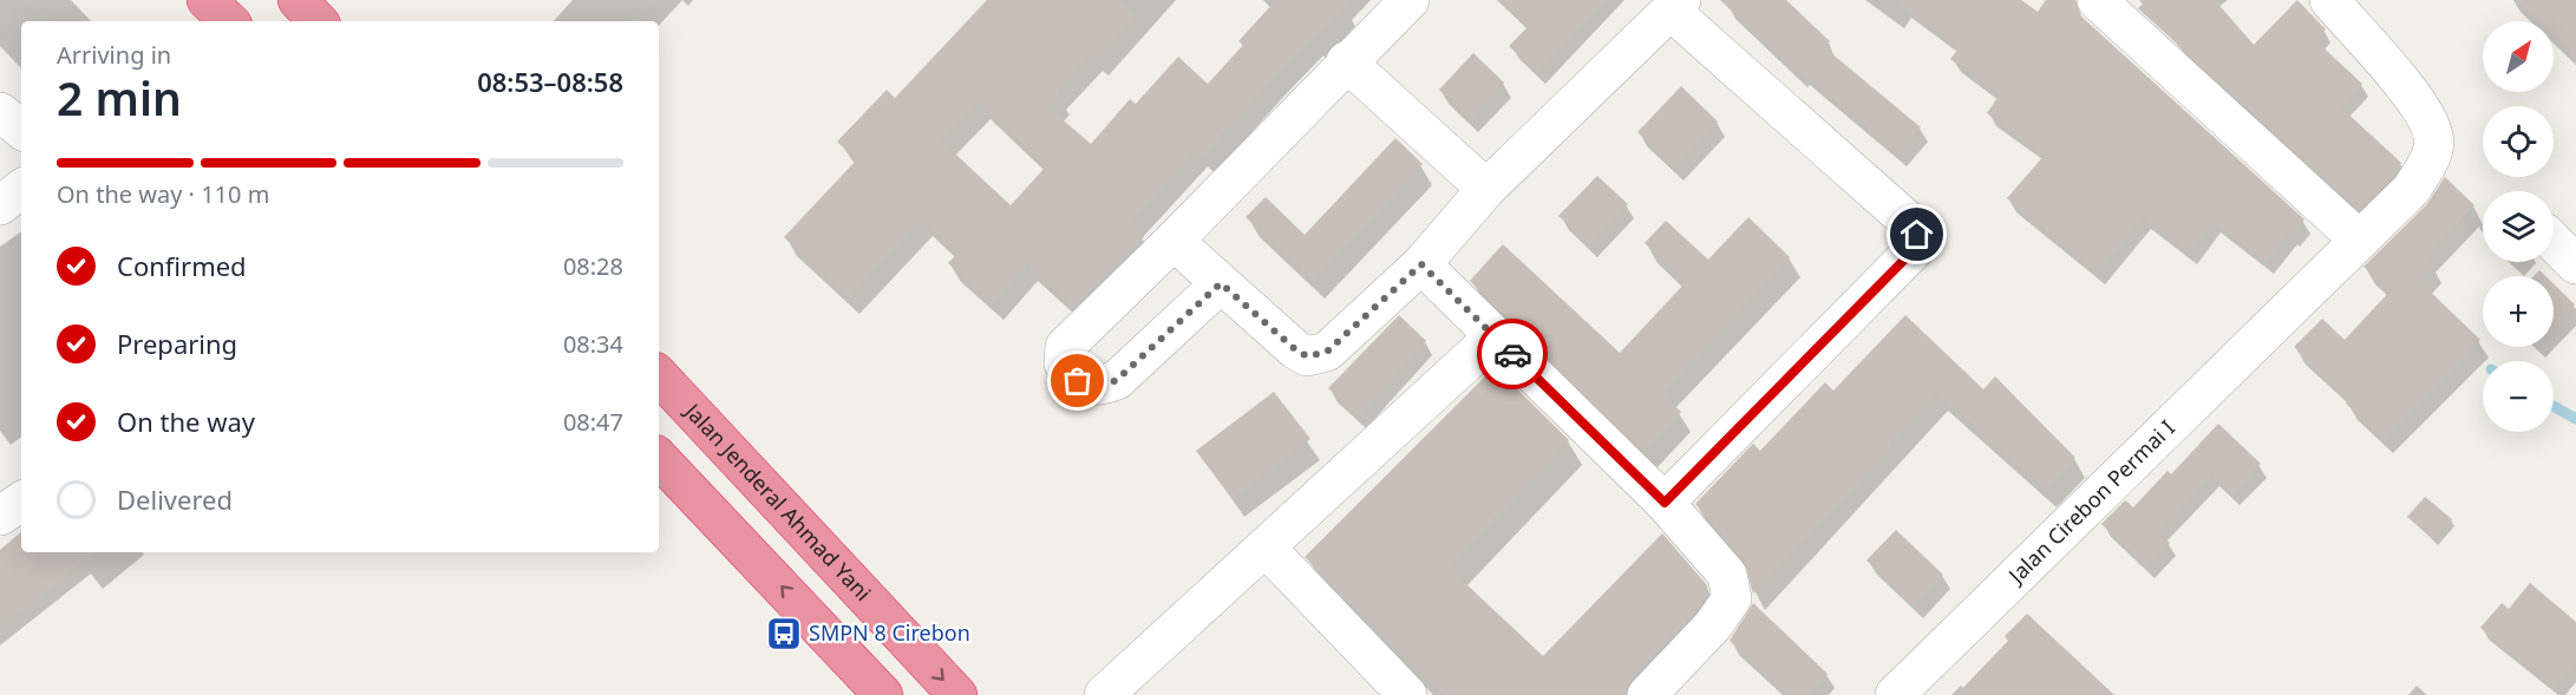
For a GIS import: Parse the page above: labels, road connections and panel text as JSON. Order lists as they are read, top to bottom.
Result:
{
  "streets": {
    "highway": ["Jalan Jenderal Ahmad Yani"],
    "street": ["Jalan Cirebon Permai I"]
  },
  "places": {
    "bus stop": ["SMPN 8 Cirebon"]
  },
  "north": "top right",
  "page": {
    "map_buttons": ["+", "−"],
    "heading": ["2 min", "Arriving in", "08:53–08:58"],
    "bar": "On the way · 110 m",
    "list": [
      ["Confirmed", "08:28"],
      ["Preparing", "08:34"],
      ["On the way", "08:47"],
      "Delivered"
    ]
  }
}
